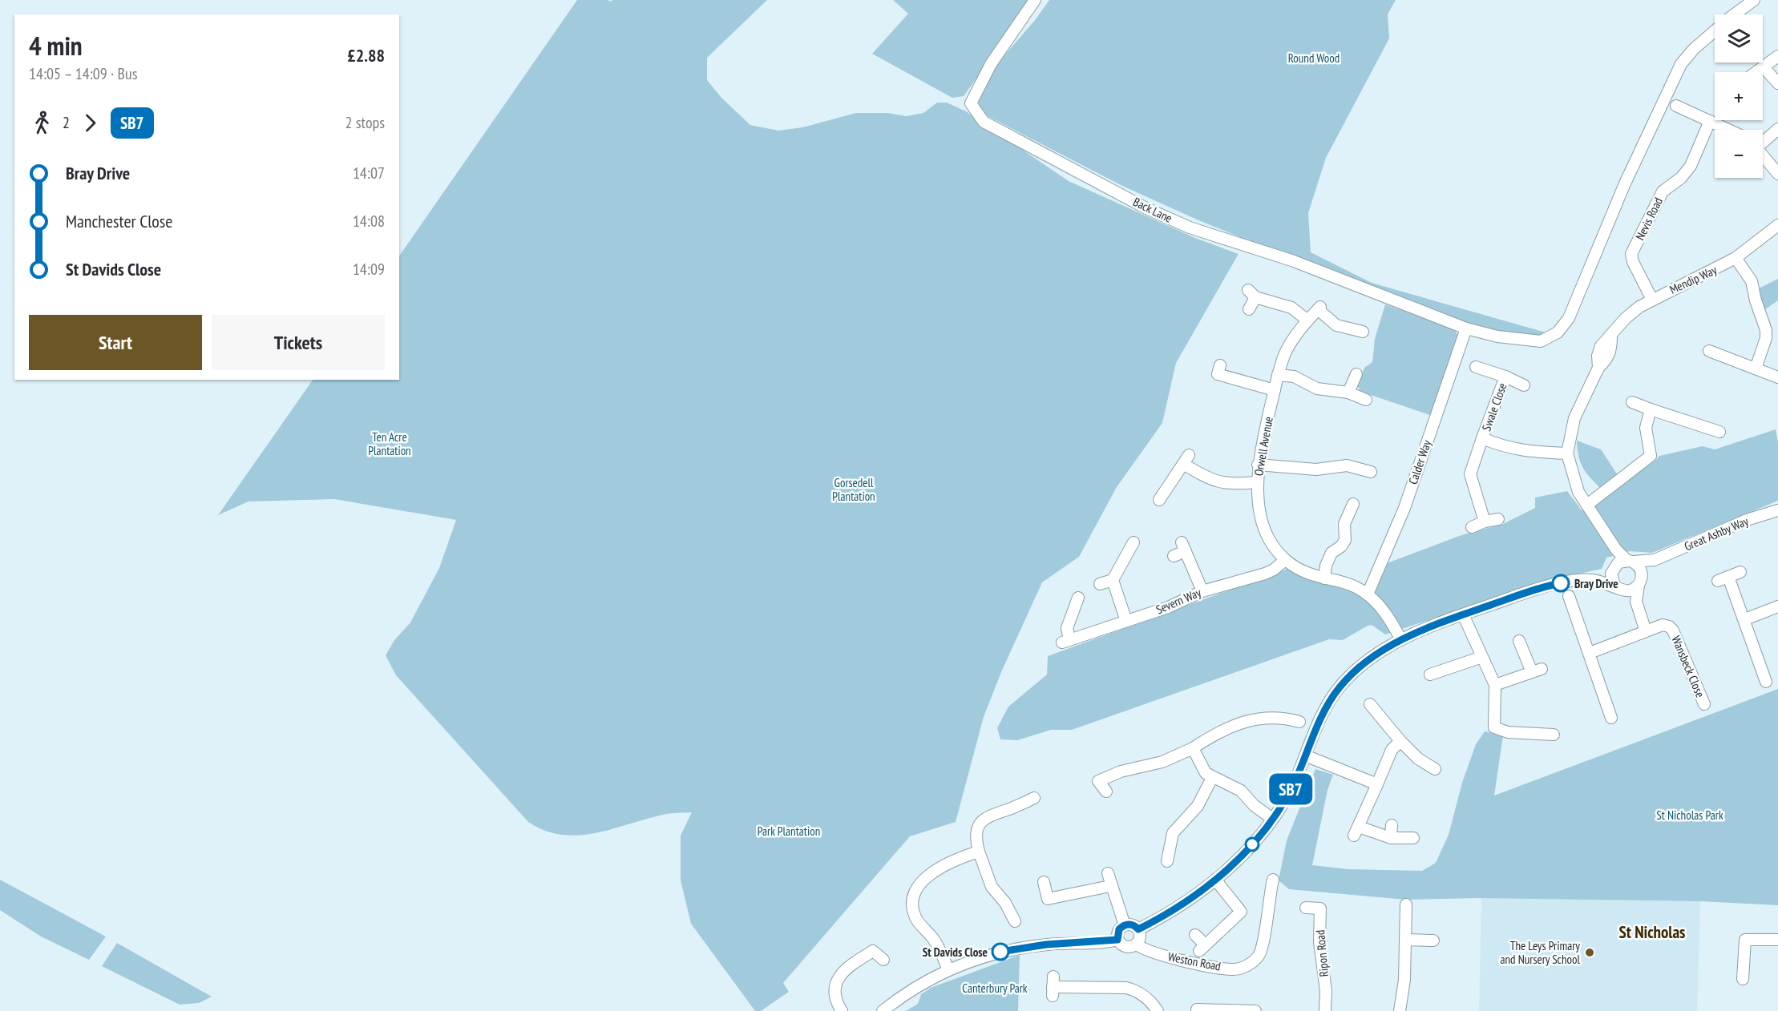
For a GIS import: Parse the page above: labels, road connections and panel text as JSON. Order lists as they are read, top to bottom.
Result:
{
  "streets": {
    "street": [
      "Back Lane",
      "Nevis Road",
      "Mendip Way",
      "Swale Close",
      "Orwell Avenue",
      "Calder Way",
      "Great Ashby Way",
      "Severn Way",
      "Wansbeck Close",
      "Ripon Road",
      "Weston Road"
    ]
  },
  "crossings": [
    ["Back Lane", "Calder Way"],
    ["Nevis Road", "Mendip Way"],
    ["Mendip Way", "Swale Close"],
    ["Orwell Avenue", "Calder Way"],
    ["Orwell Avenue", "Severn Way"]
  ],
  "districts": ["St Nicholas"],
  "parks": [
    "Round Wood",
    "Ten Acre Plantation",
    "Gorsedell Plantation",
    "St Nicholas Park",
    "Park Plantation",
    "Canterbury Park"
  ],
  "places": ["Bray Drive", "St Davids Close", "The Leys Primary and Nursery School"],
  "lines": ["bus line SB7"],
  "page": {
    "on_map": "SB7",
    "map_buttons": ["+", "−"],
    "heading": ["4 min", "14:05 – 14:09 · Bus", "£2.88"],
    "legs": ["2", "SB7", "2 stops"],
    "list": [
      {
        "name": "Bray Drive",
        "value": "14:07"
      },
      {
        "name": "Manchester Close",
        "value": "14:08"
      },
      {
        "name": "St Davids Close",
        "value": "14:09"
      }
    ],
    "buttons": ["Start", "Tickets"]
  }
}
